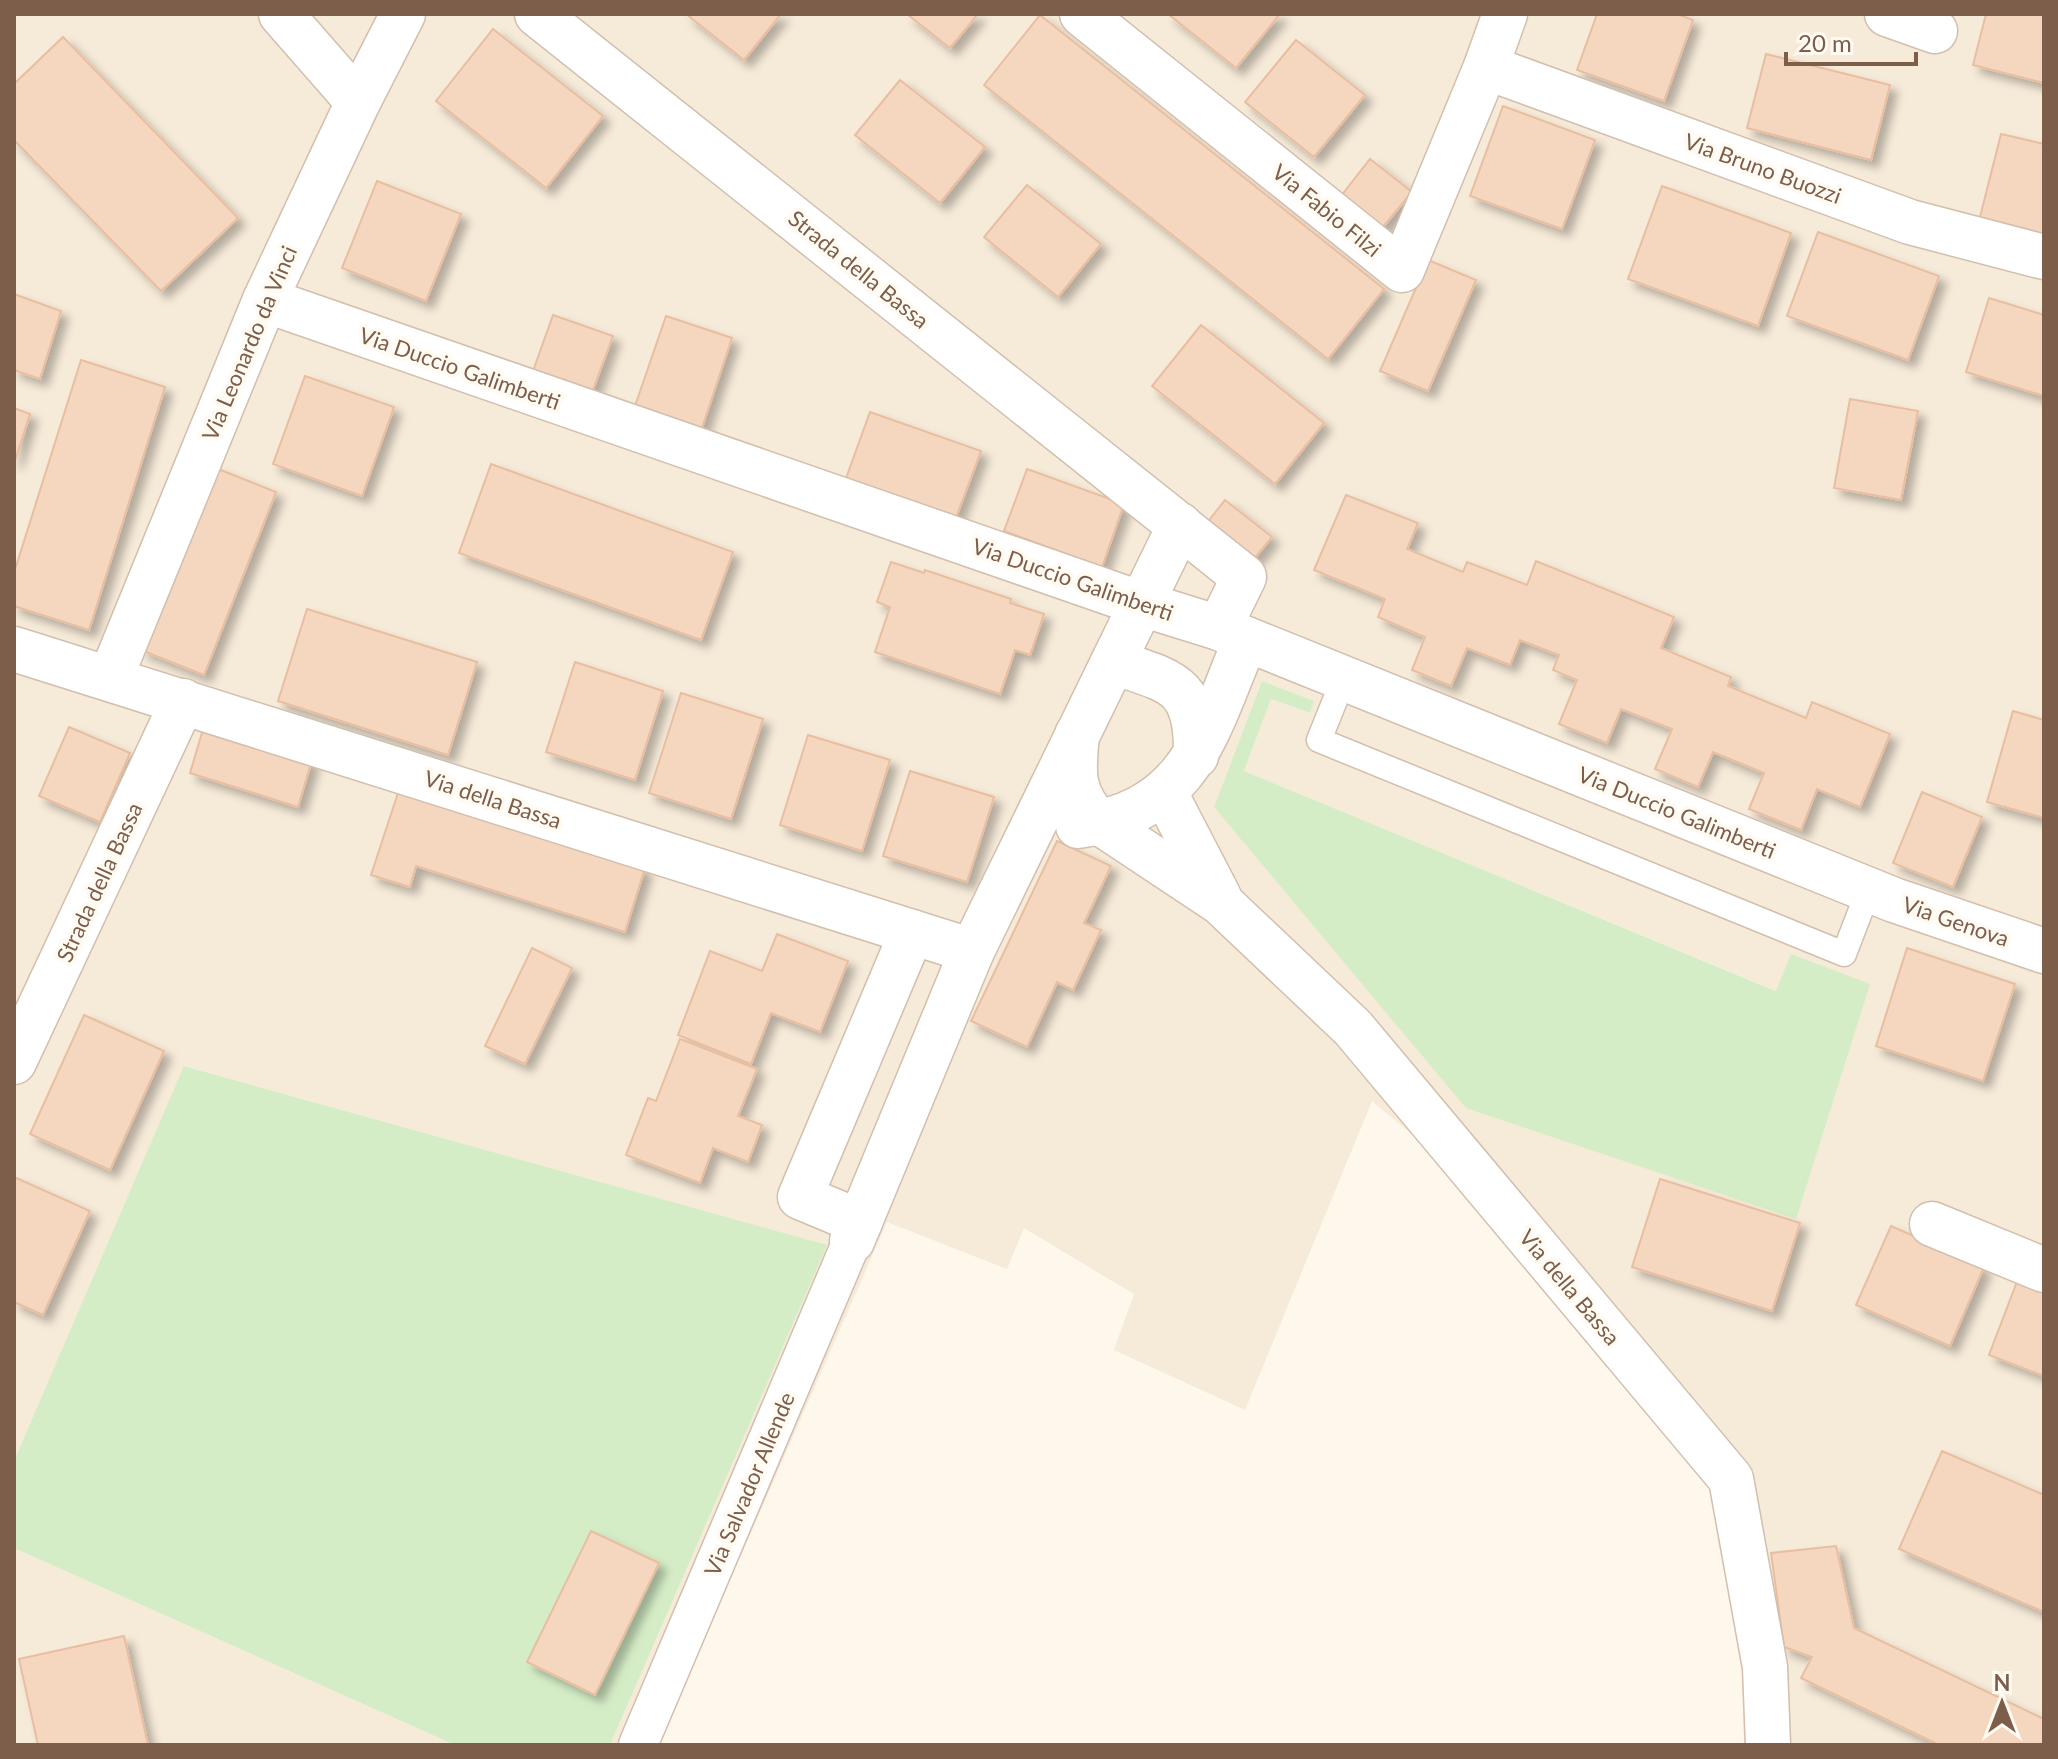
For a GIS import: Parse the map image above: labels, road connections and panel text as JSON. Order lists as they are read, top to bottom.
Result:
{
  "streets": {
    "street": [
      "Via Bruno Buozzi",
      "Via Fabio Filzi",
      "Strada della Bassa",
      "Via Leonardo da Vinci",
      "Via Duccio Galimberti",
      "Via della Bassa",
      "Via Genova",
      "Via Salvador Allende"
    ]
  },
  "crossings": [
    ["Via Bruno Buozzi", "Via Fabio Filzi"],
    ["Strada della Bassa", "Via Duccio Galimberti"],
    ["Strada della Bassa", "Via della Bassa"],
    ["Via Leonardo da Vinci", "Via Duccio Galimberti"],
    ["Via Leonardo da Vinci", "Via della Bassa"],
    ["Via Duccio Galimberti", "Via Genova"],
    ["Via della Bassa", "Via Salvador Allende"]
  ],
  "scale_bar": "20 m",
  "north": "top"
}
